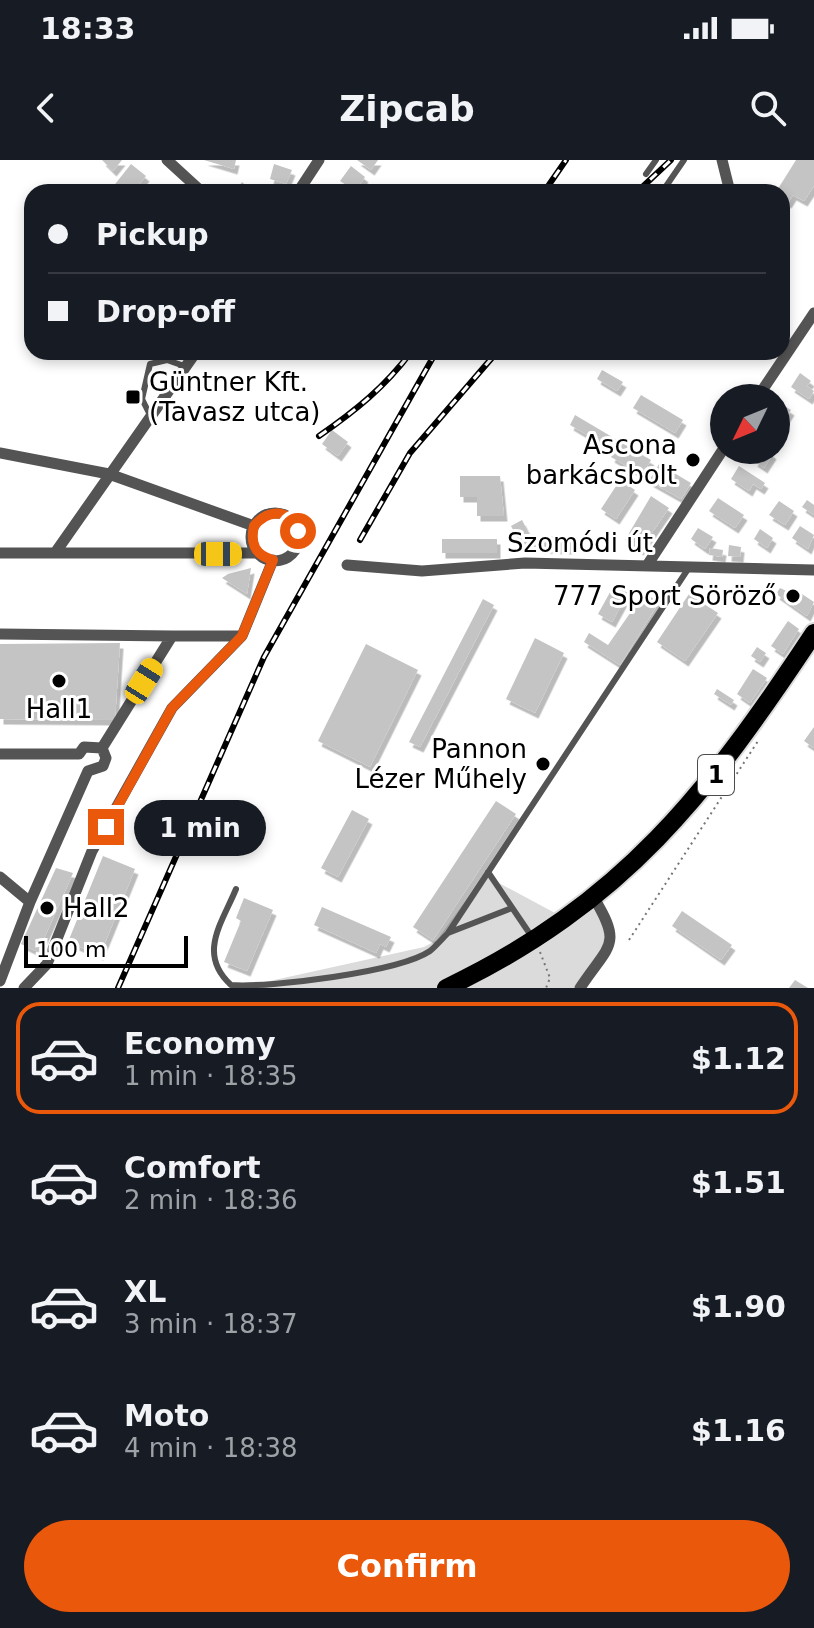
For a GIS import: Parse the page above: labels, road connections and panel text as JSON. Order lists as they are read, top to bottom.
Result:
{
  "streets": {
    "main road": ["1"],
    "street": ["Szomódi út"]
  },
  "places": {
    "transit": ["Güntner Kft. (Tavasz utca)"],
    "other": [
      "Ascona barkácsbolt",
      "777 Sport Söröző",
      "Hall1",
      "Pannon Lézer Műhely",
      "Hall2"
    ]
  },
  "scale_bar": "100 m",
  "north": "bottom left",
  "page": {
    "status": "18:33",
    "header": "Zipcab",
    "banner": ["Pickup", "Drop-off"],
    "bubble": "1 min",
    "scale": "100 m",
    "list": [
      {
        "name": "Economy",
        "note": "1 min · 18:35",
        "value": "$1.12"
      },
      {
        "name": "Comfort",
        "note": "2 min · 18:36",
        "value": "$1.51"
      },
      {
        "name": "XL",
        "note": "3 min · 18:37",
        "value": "$1.90"
      },
      {
        "name": "Moto",
        "note": "4 min · 18:38",
        "value": "$1.16"
      }
    ],
    "buttons": "Confirm"
  }
}
